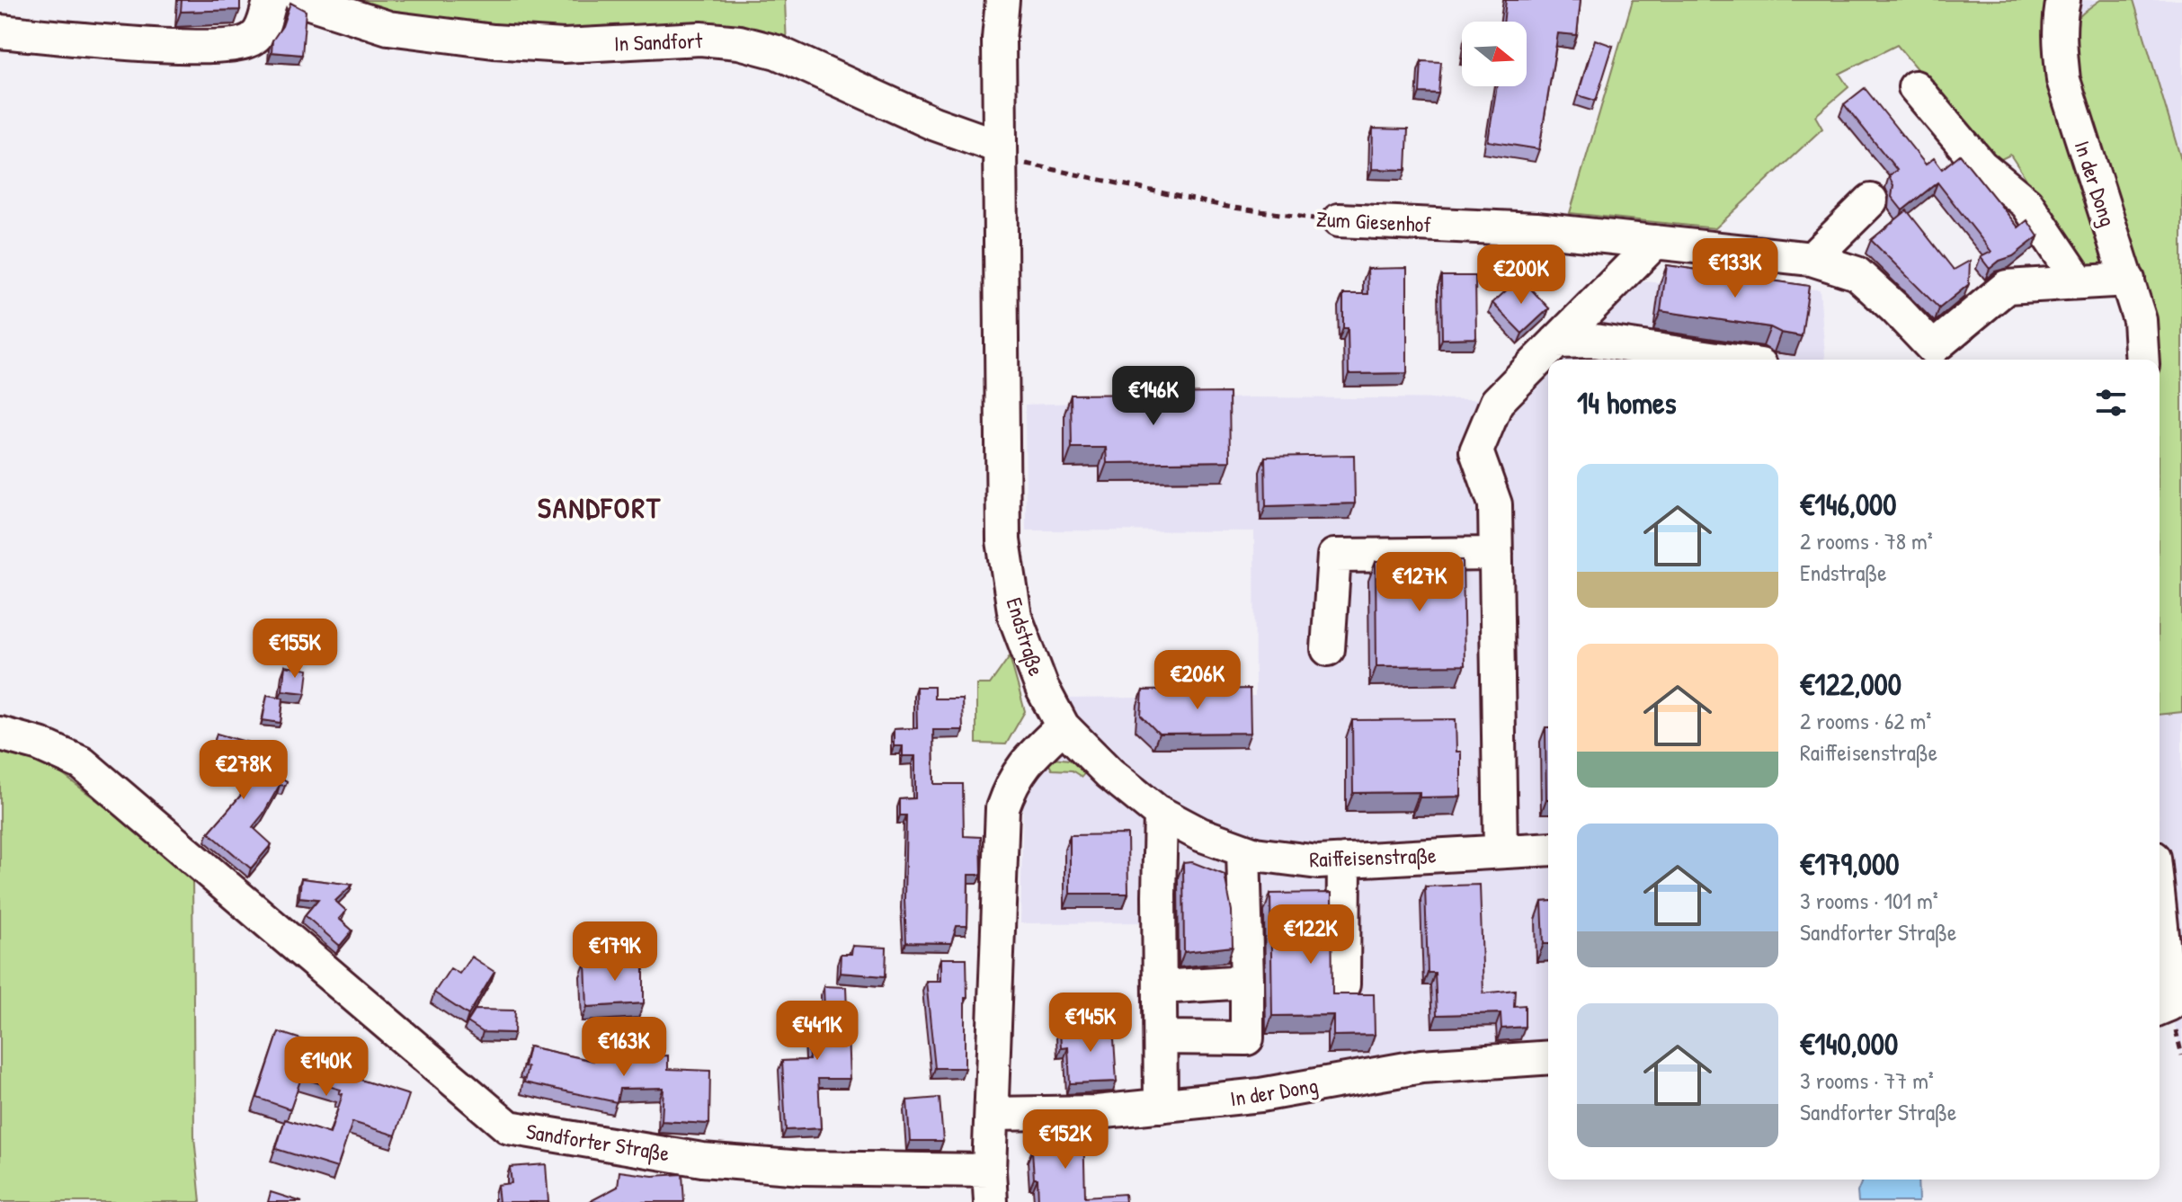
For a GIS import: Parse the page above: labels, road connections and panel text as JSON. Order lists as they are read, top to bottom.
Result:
{
  "streets": {
    "street": [
      "In Sandfort",
      "In der Dong",
      "Zum Giesenhof",
      "Endstraße",
      "Raiffeisenstraße",
      "Sandforter Straße"
    ]
  },
  "crossings": [
    ["In Sandfort", "Zum Giesenhof"],
    ["In Sandfort", "Endstraße"],
    ["In der Dong", "Zum Giesenhof"],
    ["Zum Giesenhof", "Endstraße"],
    ["Endstraße", "Raiffeisenstraße"]
  ],
  "districts": ["SANDFORT"],
  "north": "right",
  "page": {
    "price": [
      "€133K",
      "€200K",
      "€146K",
      "€127K",
      "€155K",
      "€206K",
      "€278K",
      "€122K",
      "€179K",
      "€145K",
      "€441K",
      "€163K",
      "€140K",
      "€152K"
    ],
    "heading": "14 homes",
    "list": [
      {
        "name": "€146,000",
        "note": "2 rooms · 78 m² · Endstraße"
      },
      {
        "name": "€122,000",
        "note": "2 rooms · 62 m² · Raiffeisenstraße"
      },
      {
        "name": "€179,000",
        "note": "3 rooms · 101 m² · Sandforter Straße"
      },
      {
        "name": "€140,000",
        "note": "3 rooms · 77 m² · Sandforter Straße"
      }
    ]
  }
}
